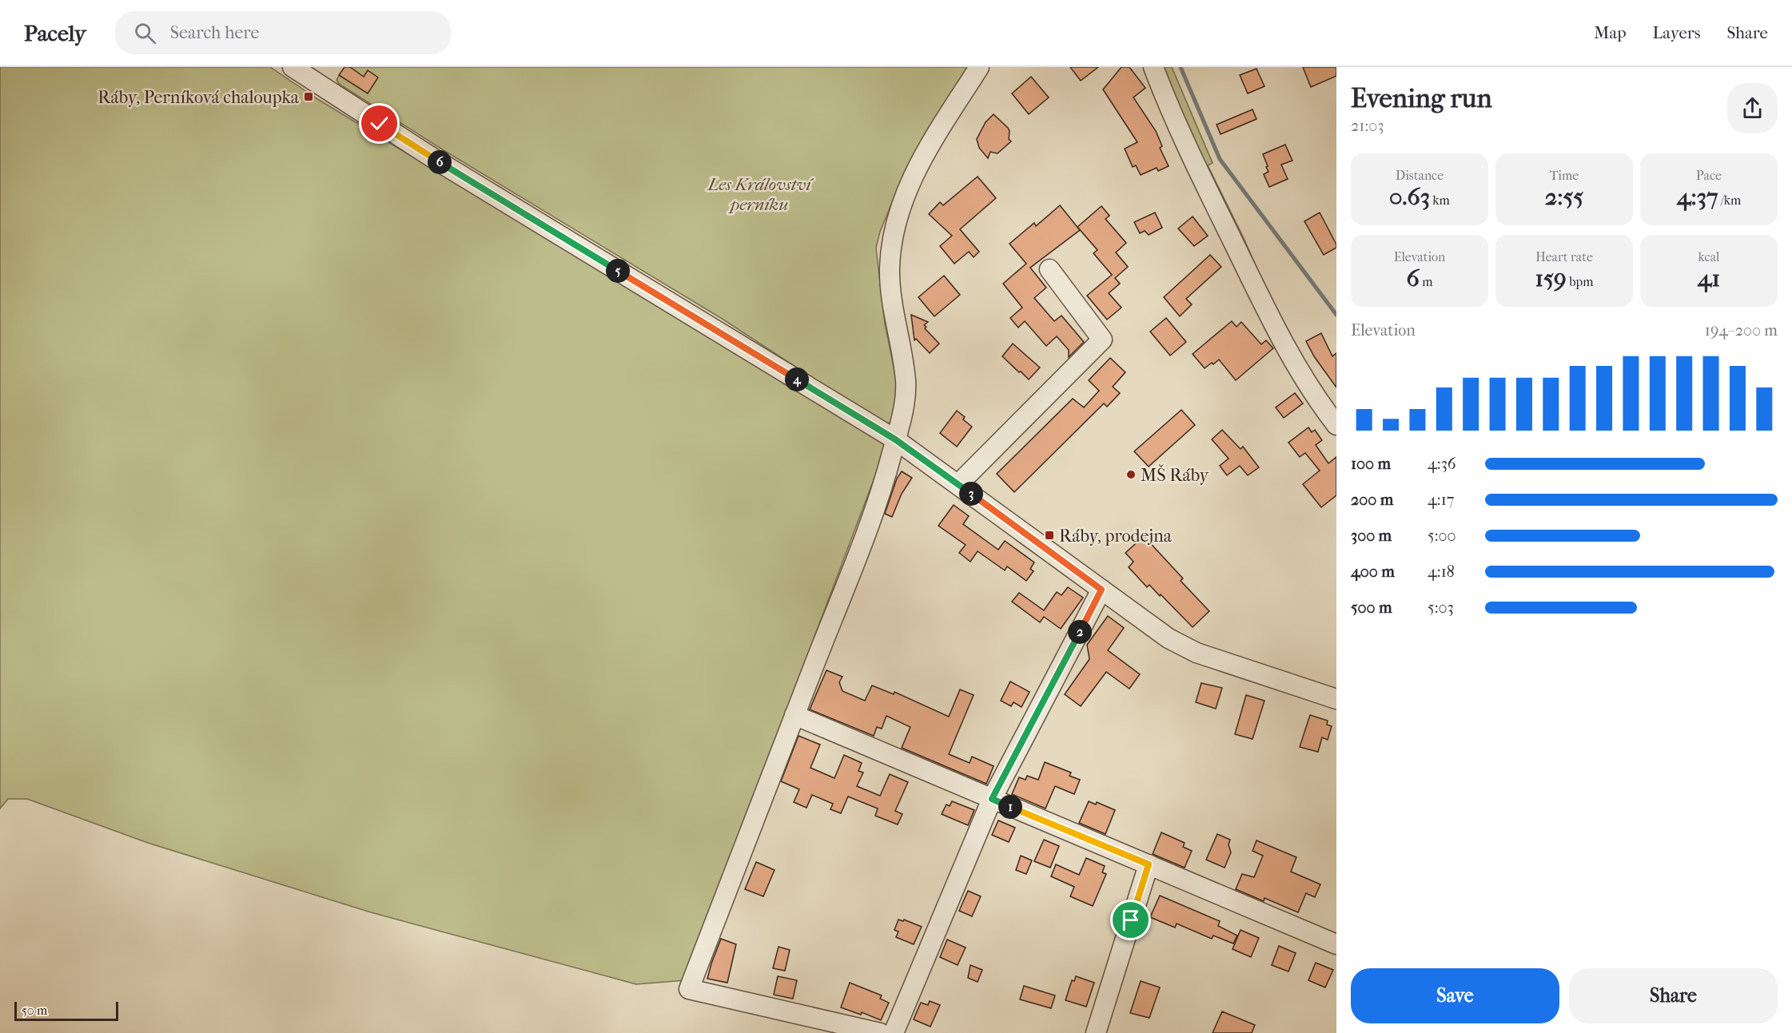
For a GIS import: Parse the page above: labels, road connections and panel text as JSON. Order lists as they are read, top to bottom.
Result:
{
  "parks": ["Les Království perníku"],
  "places": {
    "transit": ["Ráby, Perníková chaloupka", "Ráby, prodejna"],
    "other": ["MŠ Ráby"]
  },
  "scale_bar": "50 m",
  "page": {
    "header": "Pacely",
    "search": "Search here",
    "nav": ["Map", "Layers", "Share"],
    "heading": ["Evening run", "21:03"],
    "stats": [
      ["Distance", "0.63 km"],
      ["Time", "2:55"],
      ["Pace", "4:37 /km"],
      ["Elevation", "6 m"],
      ["Heart rate", "159 bpm"],
      ["kcal", "41"]
    ],
    "pins": [
      "6",
      "5",
      "4",
      "3",
      "2",
      "1"
    ],
    "chart": ["Elevation", "194–200 m"],
    "list": [
      {
        "name": "100 m",
        "note": "4:36"
      },
      {
        "name": "200 m",
        "note": "4:17"
      },
      {
        "name": "300 m",
        "note": "5:00"
      },
      {
        "name": "400 m",
        "note": "4:18"
      },
      {
        "name": "500 m",
        "note": "5:03"
      }
    ],
    "buttons": ["Save", "Share"],
    "scale": "50 m"
  }
}
